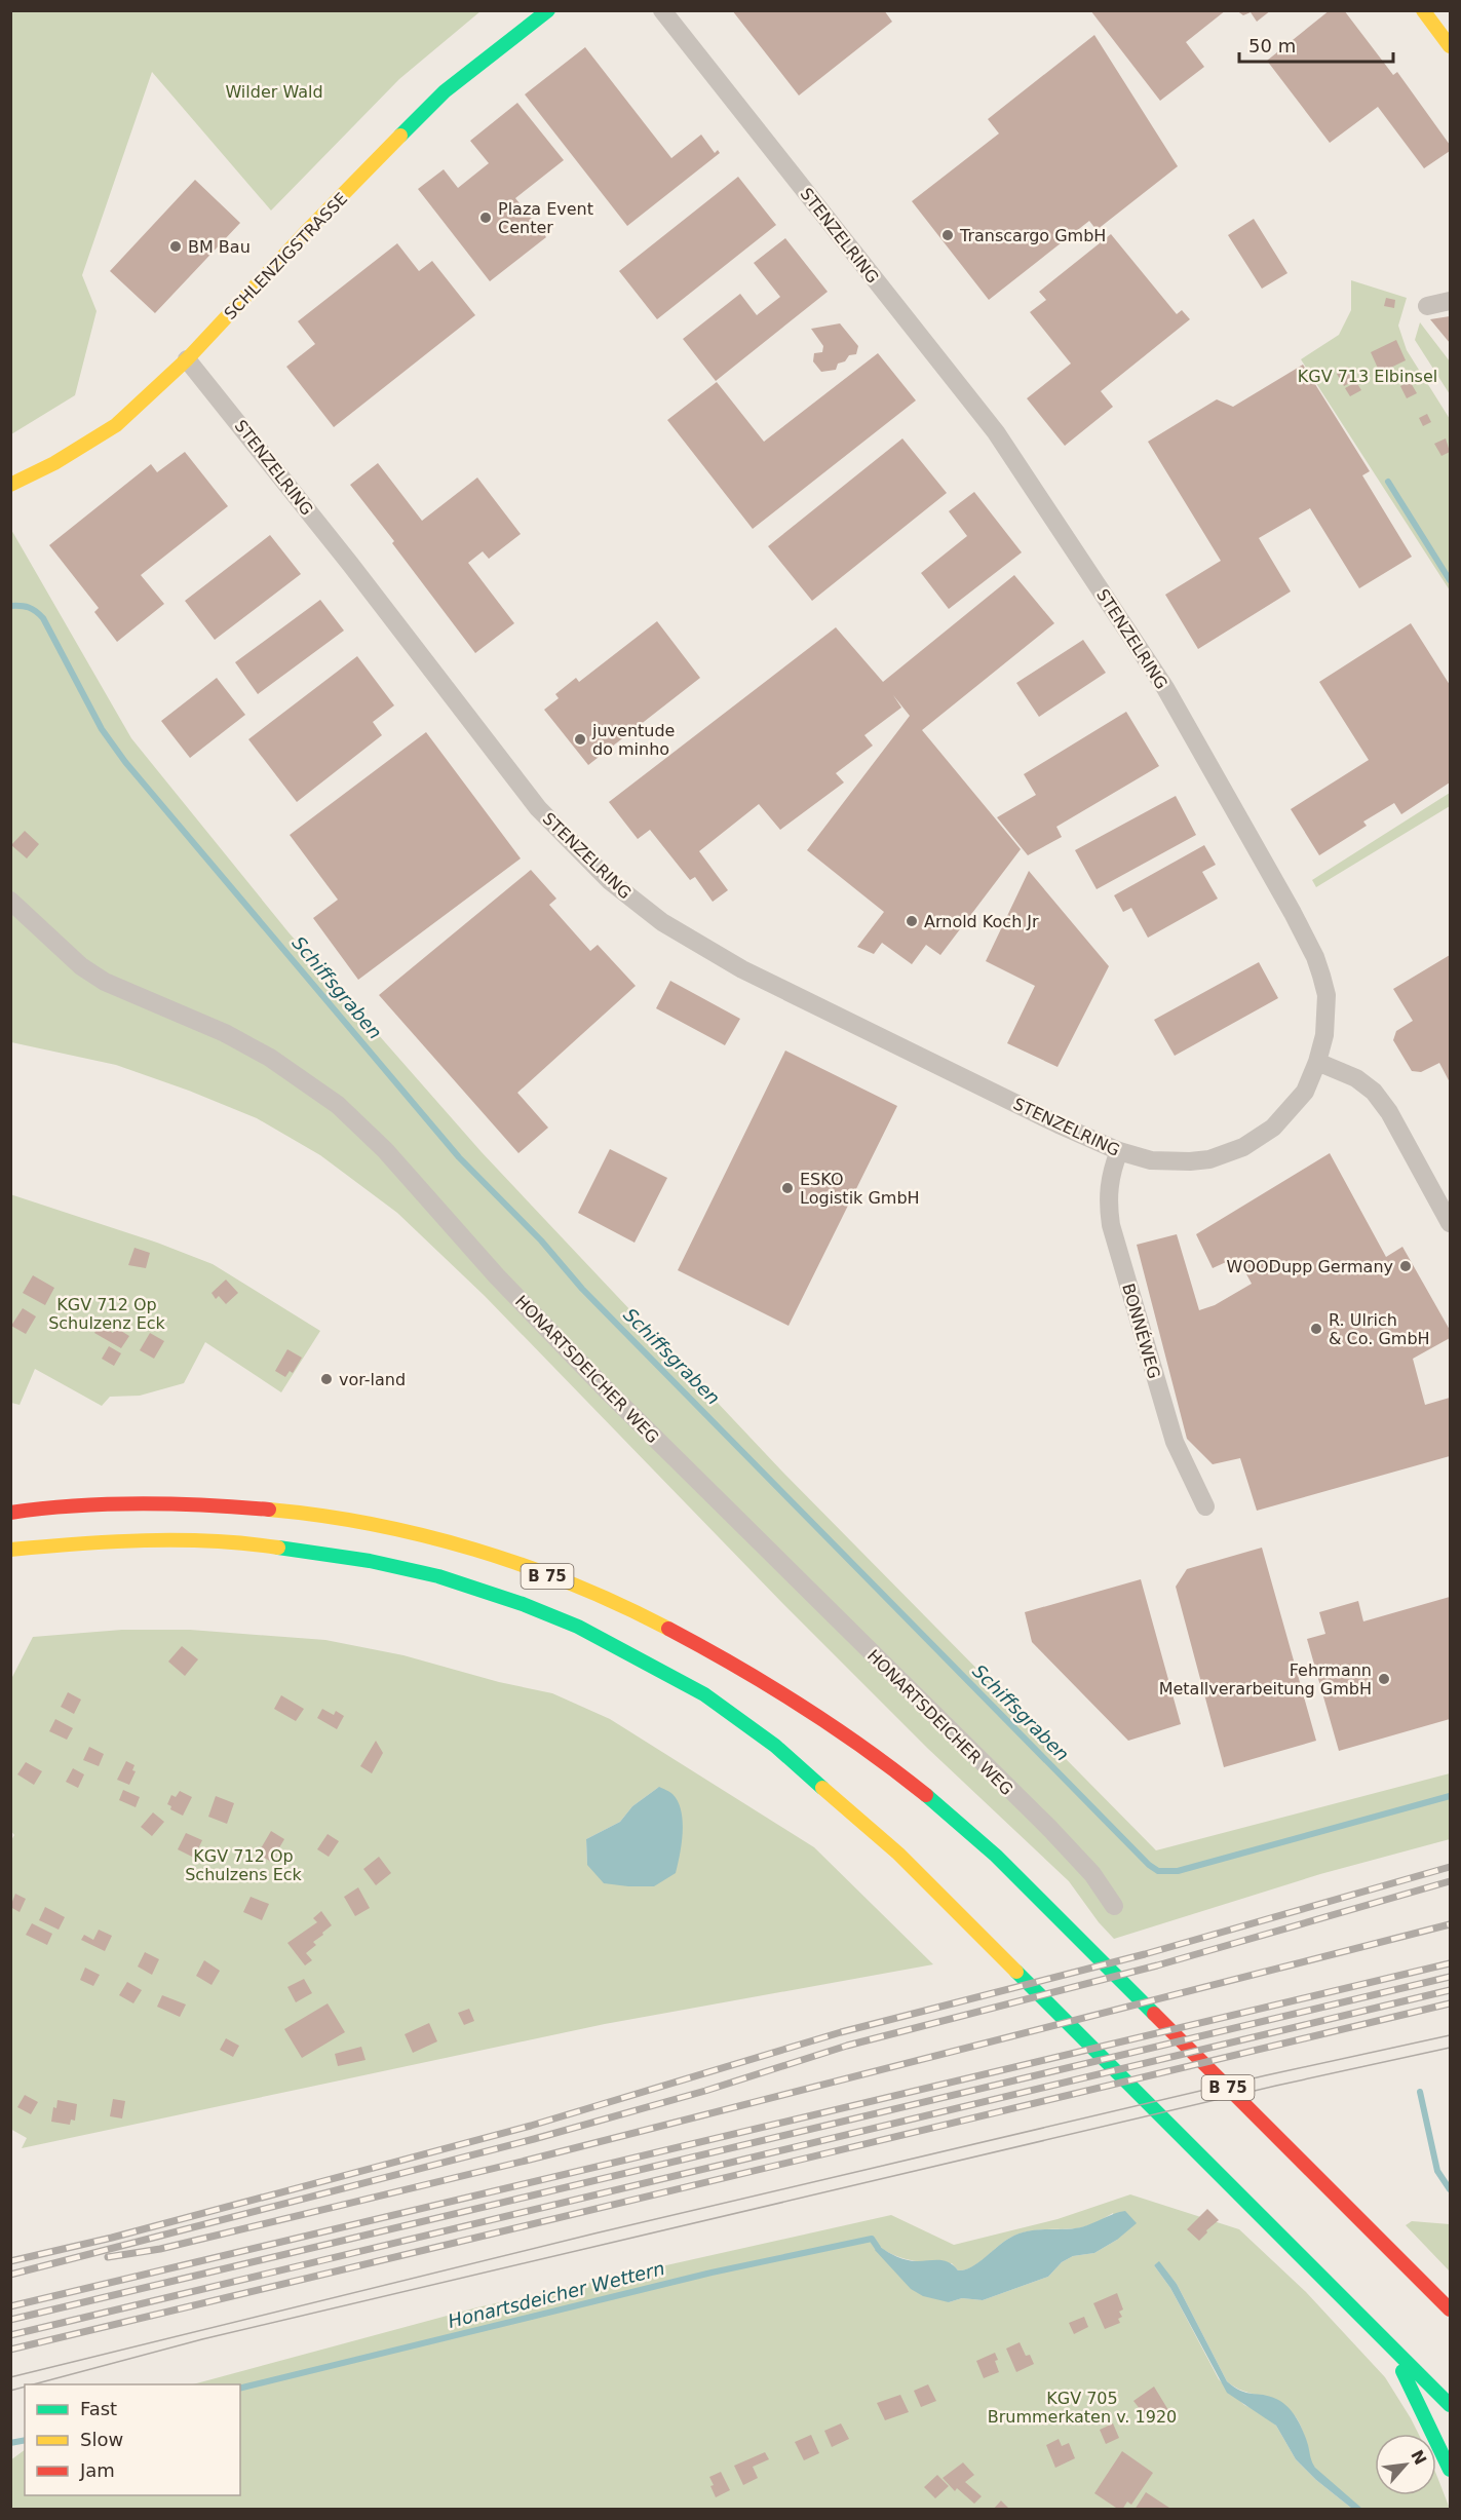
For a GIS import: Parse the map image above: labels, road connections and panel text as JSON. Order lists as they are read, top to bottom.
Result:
{
  "streets": {
    "main road": ["SCHLENZIGSTRASSE", "B 75"],
    "street": ["STENZELRING", "BONNÉWEG", "HONARTSDEICHER WEG"]
  },
  "crossings": [
    ["STENZELRING", "SCHLENZIGSTRASSE"],
    ["STENZELRING", "BONNÉWEG"]
  ],
  "water": ["Schiffsgraben", "Honartsdeicher Wettern"],
  "parks": [
    "Wilder Wald",
    "KGV 713 Elbinsel",
    "KGV 712 Op Schulzenz Eck",
    "KGV 712 Op Schulzens Eck",
    "KGV 705 Brummerkaten v. 1920"
  ],
  "places": [
    "Plaza Event Center",
    "Transcargo GmbH",
    "BM Bau",
    "juventude do minho",
    "Arnold Koch Jr",
    "ESKO Logistik GmbH",
    "WOODupp Germany",
    "R. Ulrich & Co. GmbH",
    "vor-land",
    "Fehrmann Metallverarbeitung GmbH"
  ],
  "legend": ["Fast", "Slow", "Jam"],
  "scale_bar": "50 m",
  "north": "top right"
}
